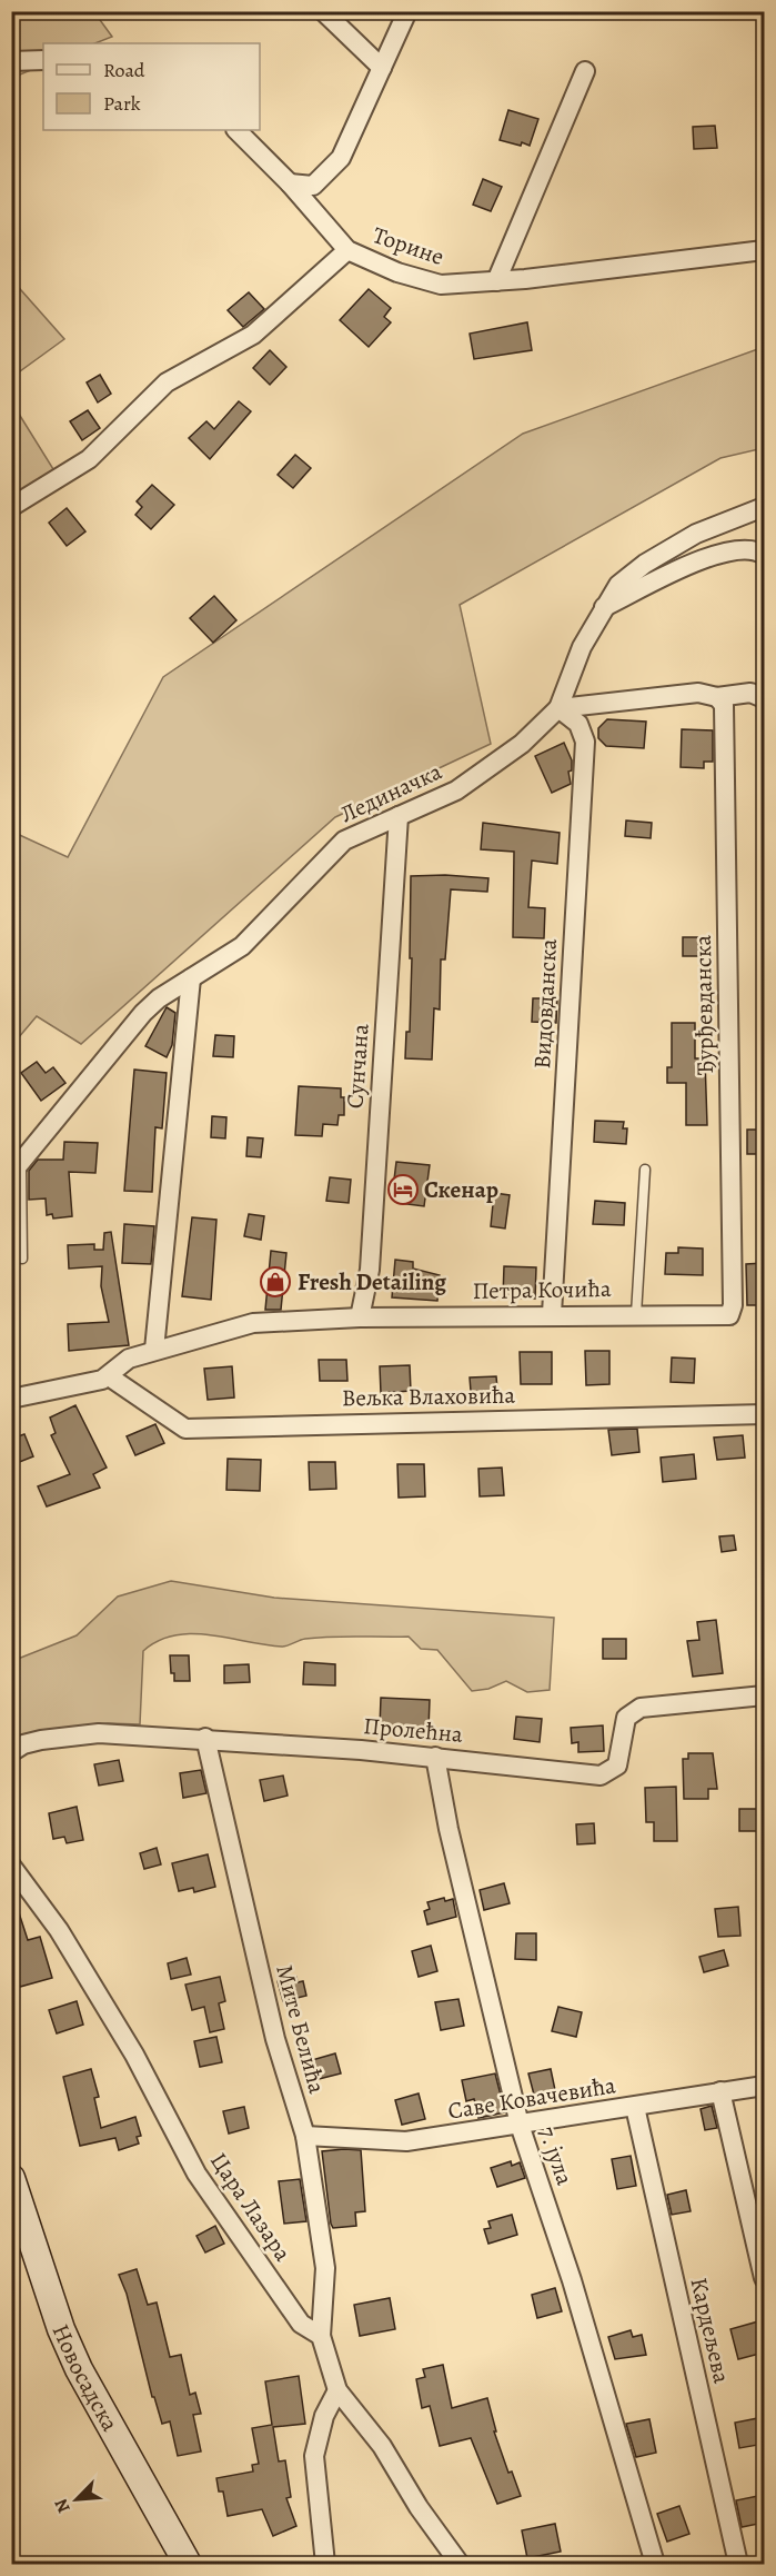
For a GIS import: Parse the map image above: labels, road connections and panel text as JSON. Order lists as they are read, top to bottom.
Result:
{
  "streets": {
    "main road": ["Новосадска"],
    "street": [
      "Торине",
      "Лединачка",
      "Видовданска",
      "Ђурђевданска",
      "Сунчана",
      "Петра Кочића",
      "Вељка Влаховића",
      "Пролећна",
      "Мите Белића",
      "Саве Ковачевића",
      "7. јула",
      "Цара Лазара",
      "Кардељева"
    ]
  },
  "crossings": [
    ["Лединачка", "Видовданска"],
    ["Лединачка", "Сунчана"],
    ["Видовданска", "Петра Кочића"],
    ["Ђурђевданска", "Петра Кочића"],
    ["Сунчана", "Петра Кочића"],
    ["Петра Кочића", "Вељка Влаховића"],
    ["Пролећна", "Мите Белића"],
    ["Пролећна", "7. јула"],
    ["Мите Белића", "Саве Ковачевића"],
    ["Мите Белића", "Цара Лазара"],
    ["Саве Ковачевића", "7. јула"],
    ["Саве Ковачевића", "Кардељева"]
  ],
  "places": {
    "hotel": ["Скенар"],
    "shop": ["Fresh Detailing"]
  },
  "legend": ["Road", "Park"],
  "north": "bottom left"
}
